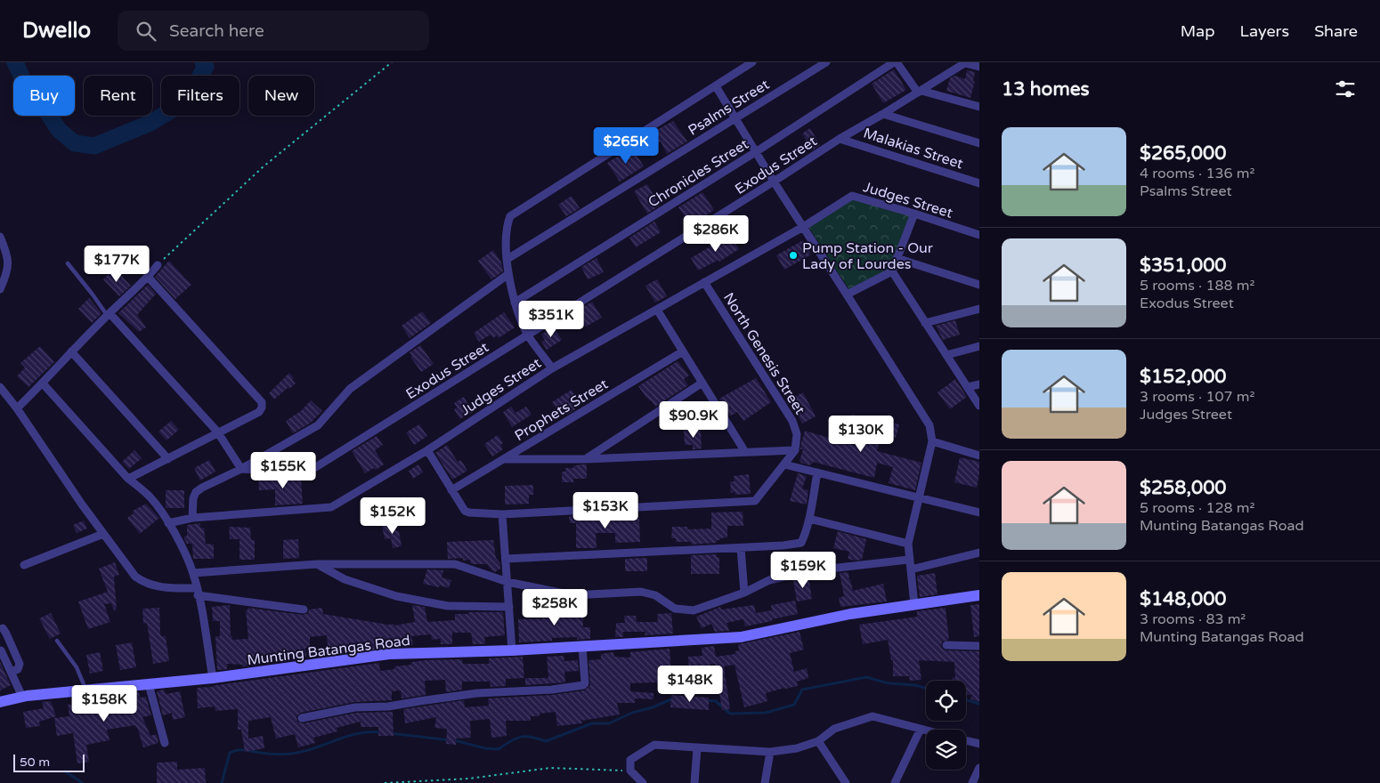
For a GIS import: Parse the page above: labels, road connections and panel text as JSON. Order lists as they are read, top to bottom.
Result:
{
  "streets": {
    "street": [
      "Psalms Street",
      "Malakias Street",
      "Exodus Street",
      "Chronicles Street",
      "Judges Street",
      "North Genesis Street",
      "Prophets Street",
      "Munting Batangas Road"
    ]
  },
  "crossings": [
    ["Malakias Street", "Exodus Street"],
    ["Judges Street", "North Genesis Street"]
  ],
  "places": ["Pump Station - Our Lady of Lourdes"],
  "scale_bar": "50 m",
  "page": {
    "header": "Dwello",
    "search": "Search here",
    "nav": ["Map", "Layers", "Share"],
    "heading": "13 homes",
    "chip": [
      "Buy",
      "Rent",
      "Filters",
      "New"
    ],
    "list": [
      {
        "name": "$265,000",
        "note": "4 rooms · 136 m² · Psalms Street"
      },
      {
        "name": "$351,000",
        "note": "5 rooms · 188 m² · Exodus Street"
      },
      {
        "name": "$152,000",
        "note": "3 rooms · 107 m² · Judges Street"
      },
      {
        "name": "$258,000",
        "note": "5 rooms · 128 m² · Munting Batangas Road"
      },
      {
        "name": "$148,000",
        "note": "3 rooms · 83 m² · Munting Batangas Road"
      }
    ],
    "price": [
      "$265K",
      "$286K",
      "$177K",
      "$351K",
      "$90.9K",
      "$130K",
      "$155K",
      "$153K",
      "$152K",
      "$159K",
      "$258K",
      "$148K",
      "$158K"
    ],
    "scale": "50 m"
  }
}
